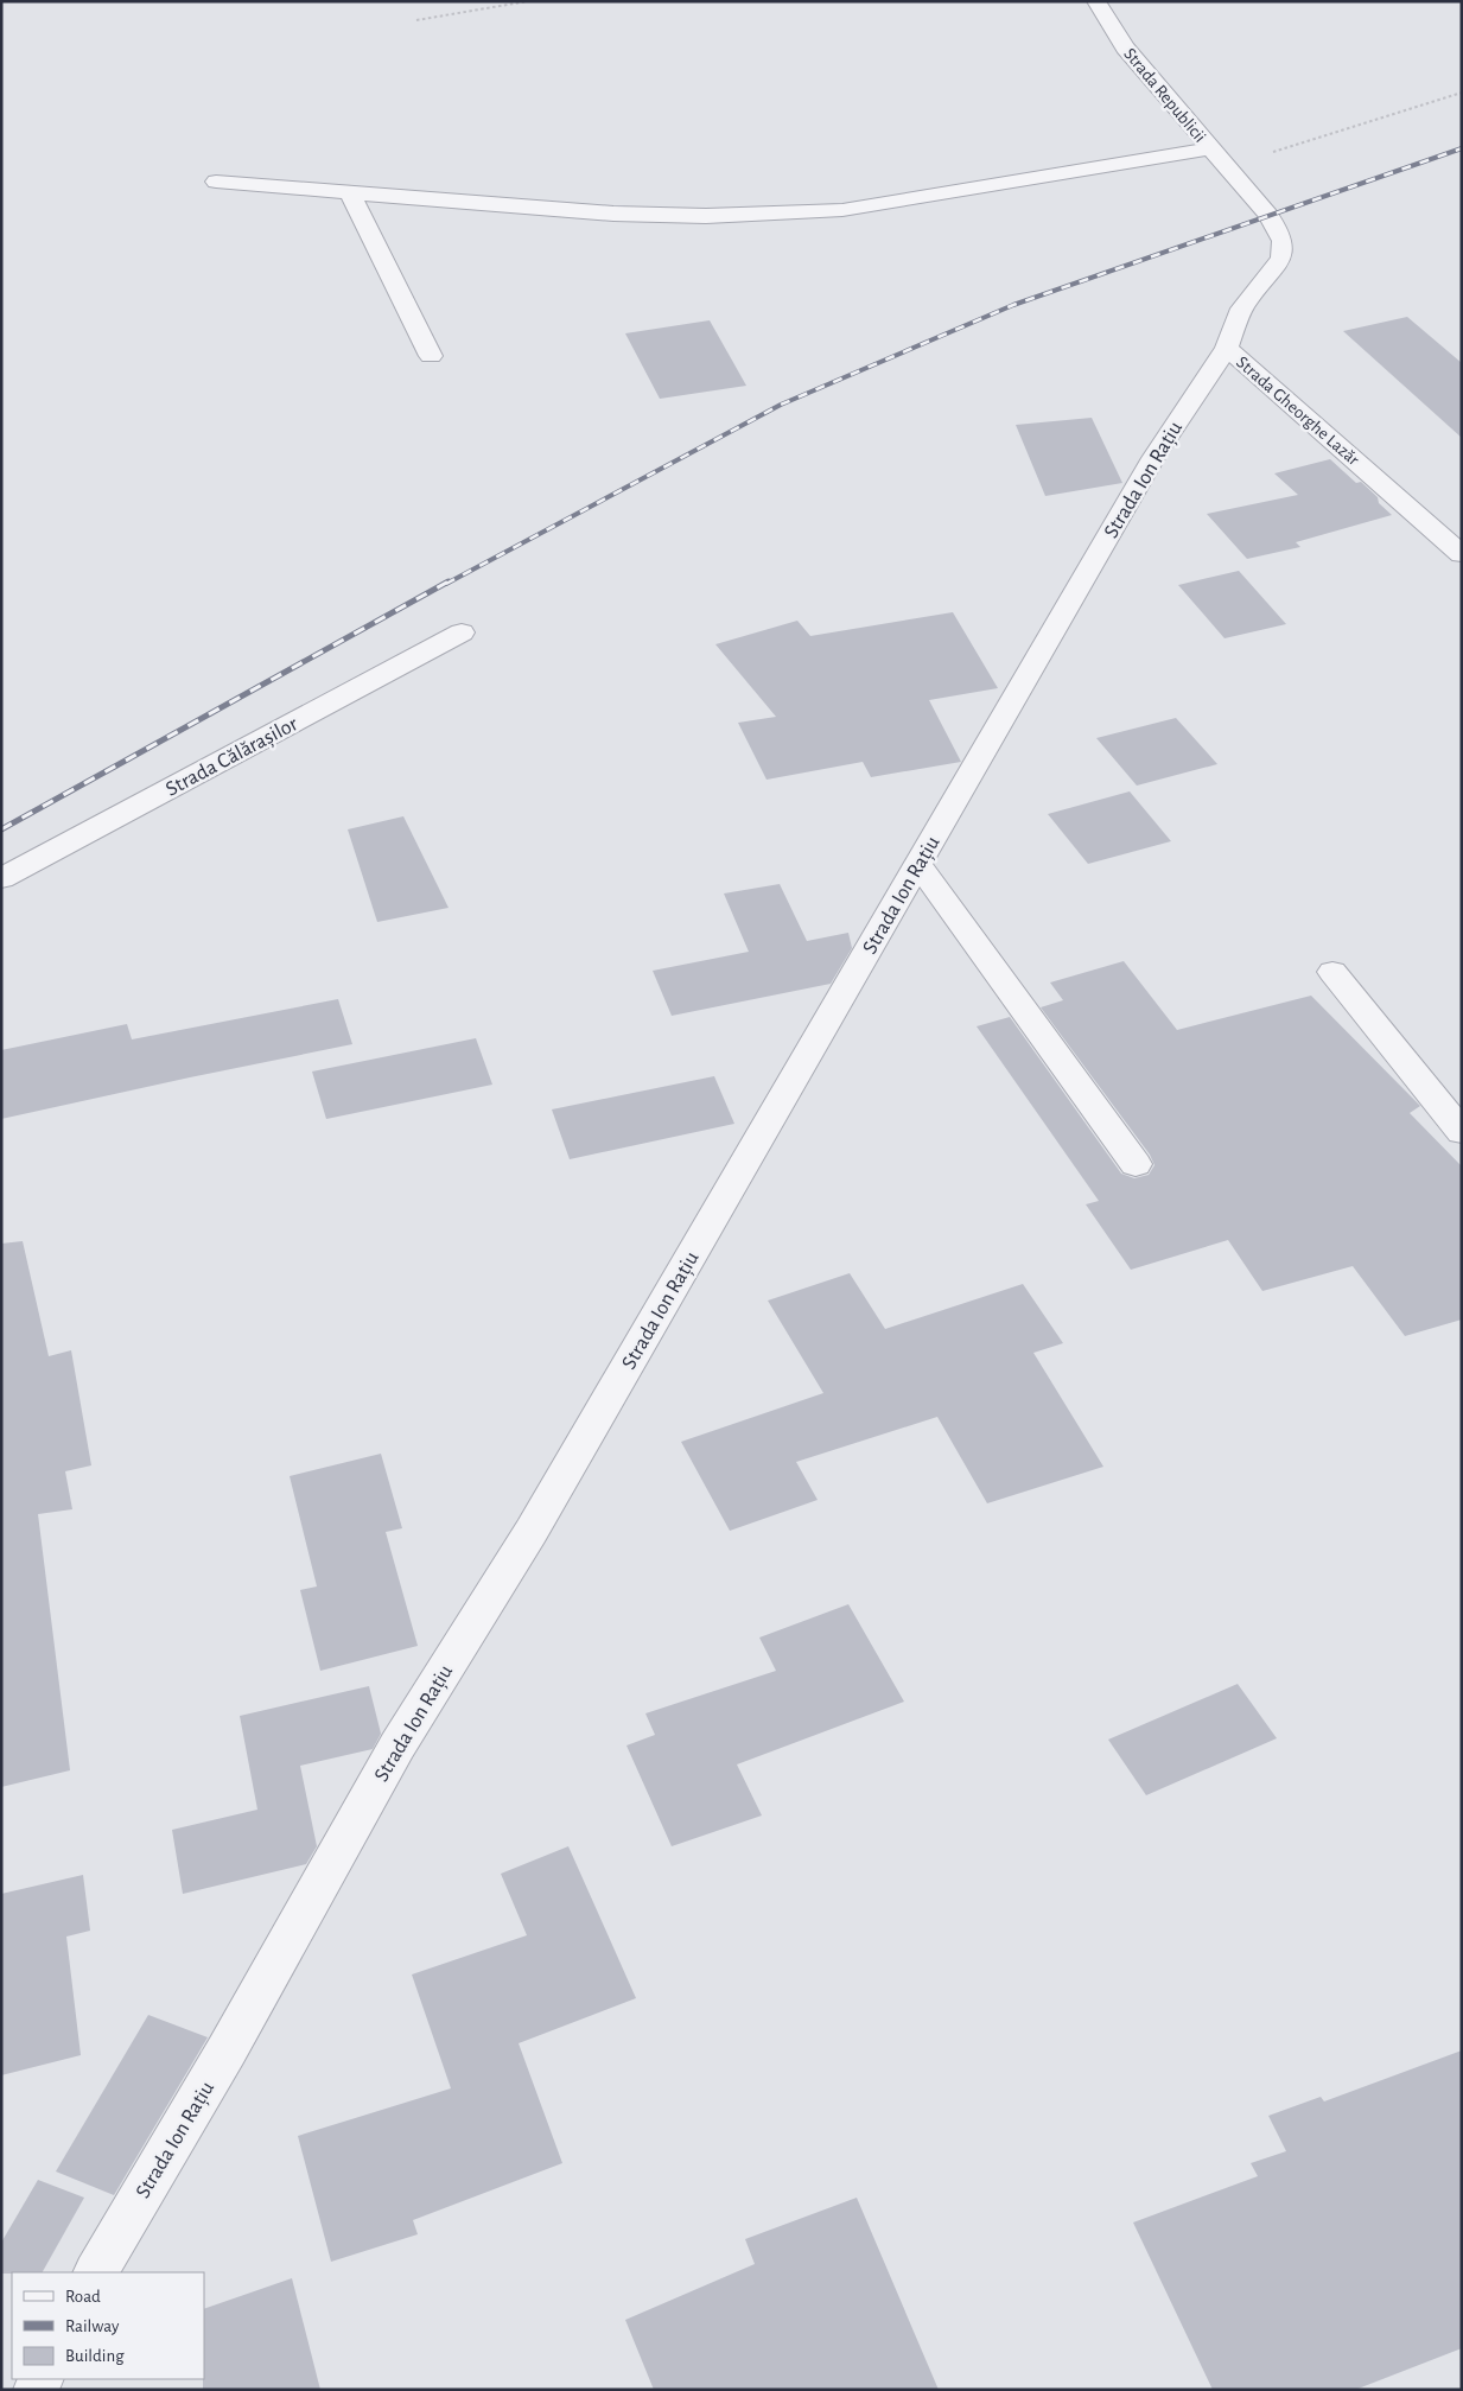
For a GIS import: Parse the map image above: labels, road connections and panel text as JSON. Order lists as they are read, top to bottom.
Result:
{
  "streets": {
    "street": [
      "Strada Republicii",
      "Strada Gheorghe Lazăr",
      "Strada Ion Rațiu",
      "Strada Călărașilor"
    ]
  },
  "crossings": [
    ["Strada Republicii", "Strada Gheorghe Lazăr"],
    ["Strada Gheorghe Lazăr", "Strada Ion Rațiu"]
  ],
  "legend": ["Road", "Railway", "Building"]
}
